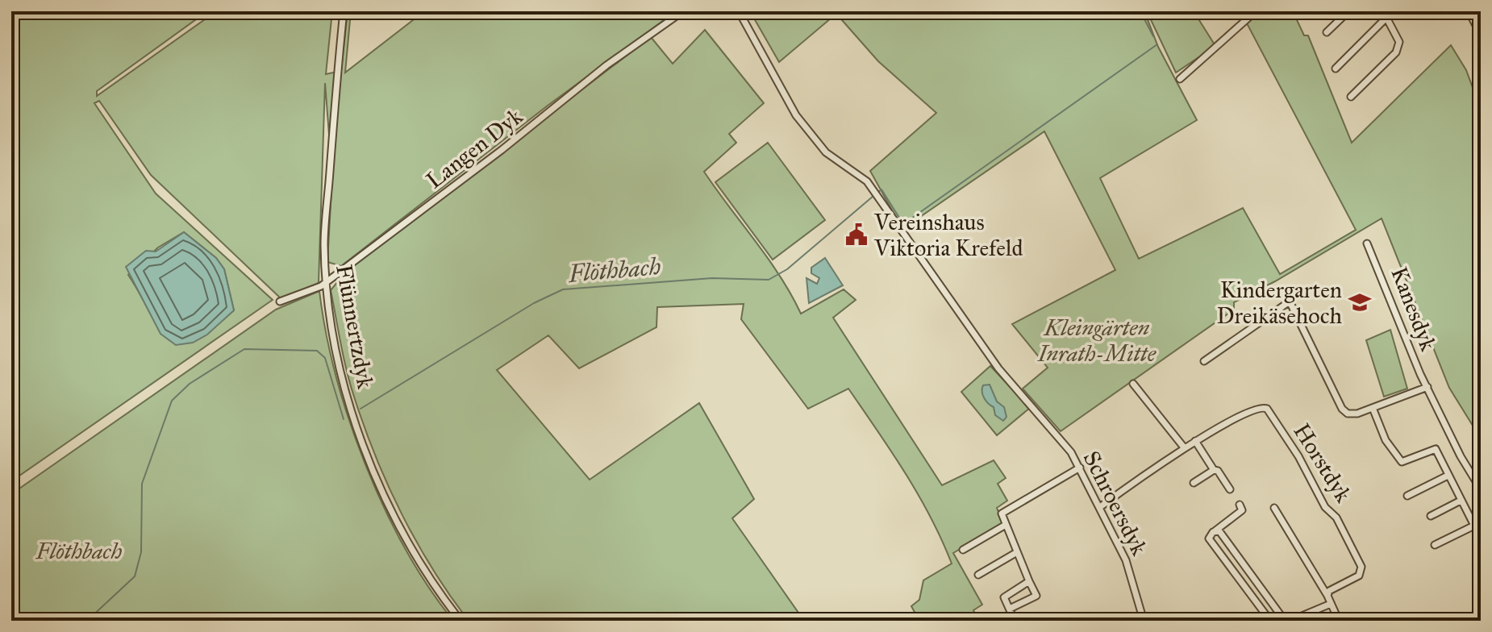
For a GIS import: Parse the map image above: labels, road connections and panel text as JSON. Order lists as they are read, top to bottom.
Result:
{
  "streets": {
    "street": [
      "Langen Dyk",
      "Kanesdyk",
      "Flünnertzdyk",
      "Horstdyk",
      "Schroersdyk"
    ]
  },
  "crossings": [
    ["Langen Dyk", "Flünnertzdyk"],
    ["Horstdyk", "Schroersdyk"]
  ],
  "water": ["Flöthbach"],
  "parks": ["Kleingärten Inrath-Mitte", "Flöthbach"],
  "places": {
    "public building": ["Vereinshaus Viktoria Krefeld"],
    "school or university": ["Kindergarten Dreikäsehoch"]
  }
}
